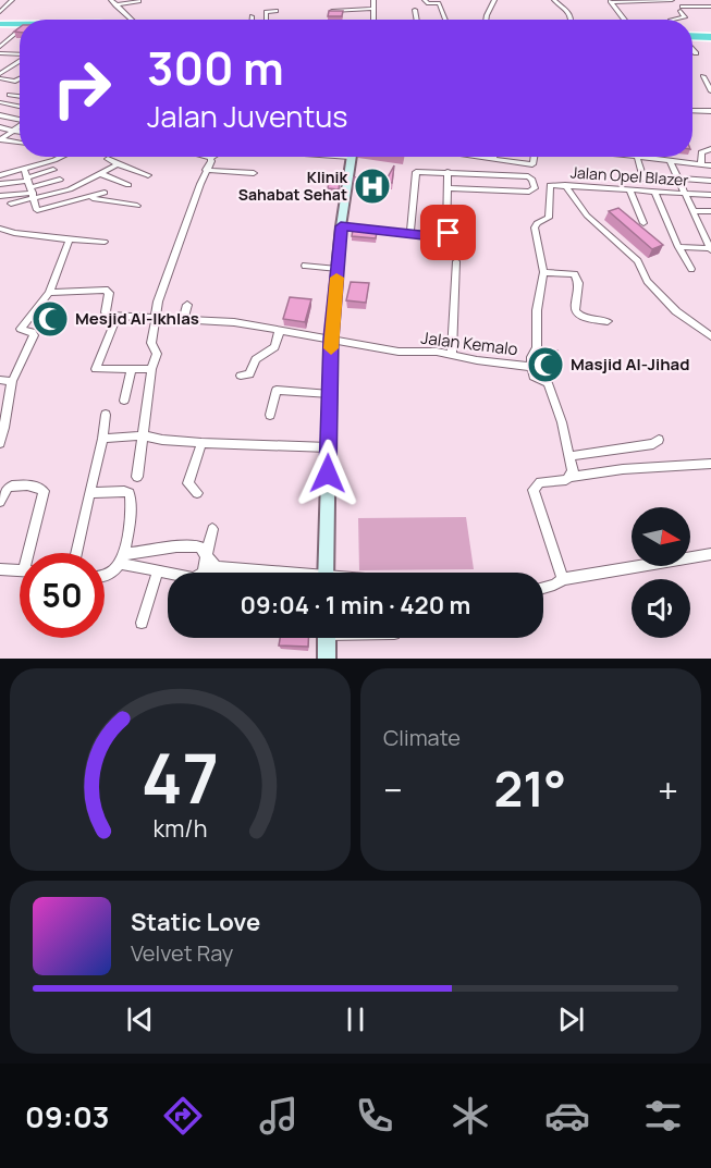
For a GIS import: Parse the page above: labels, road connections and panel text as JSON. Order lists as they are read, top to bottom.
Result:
{
  "streets": {
    "street": ["Jalan Opel Blazer", "Jalan Kemalo"]
  },
  "crossings": [
    ["Jalan Opel Blazer", "Jalan Kemalo"]
  ],
  "places": {
    "hospital": ["Klinik Sahabat Sehat"],
    "mosque": ["Mesjid Al-Ikhlas", "Masjid Al-Jihad"]
  },
  "north": "right",
  "page": {
    "turn": ["300 m", "Jalan Juventus"],
    "limit": "50",
    "trip": "09:04 · 1 min · 420 m",
    "tile": "Climate",
    "heat": ["−", "21°", "+"],
    "song": ["Static Love", "Velvet Ray"],
    "tabs": "09:03",
    "gauge": ["47", "km/h"]
  }
}
